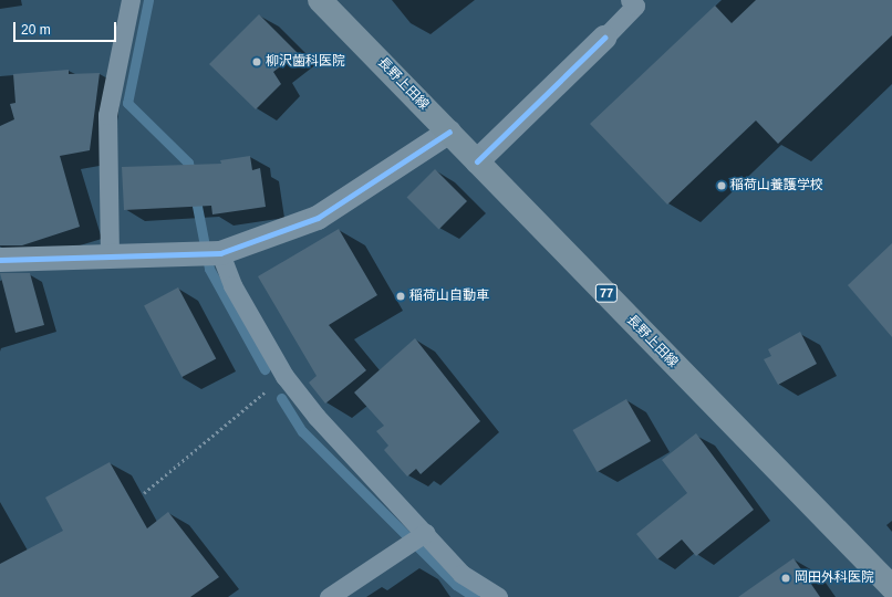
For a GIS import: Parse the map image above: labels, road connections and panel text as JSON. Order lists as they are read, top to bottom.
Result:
{
  "streets": {
    "main road": ["長野上田線", "77"]
  },
  "places": [
    "柳沢歯科医院",
    "稲荷山養護学校",
    "稲荷山自動車",
    "岡田外科医院"
  ],
  "scale_bar": "20 m"
}
